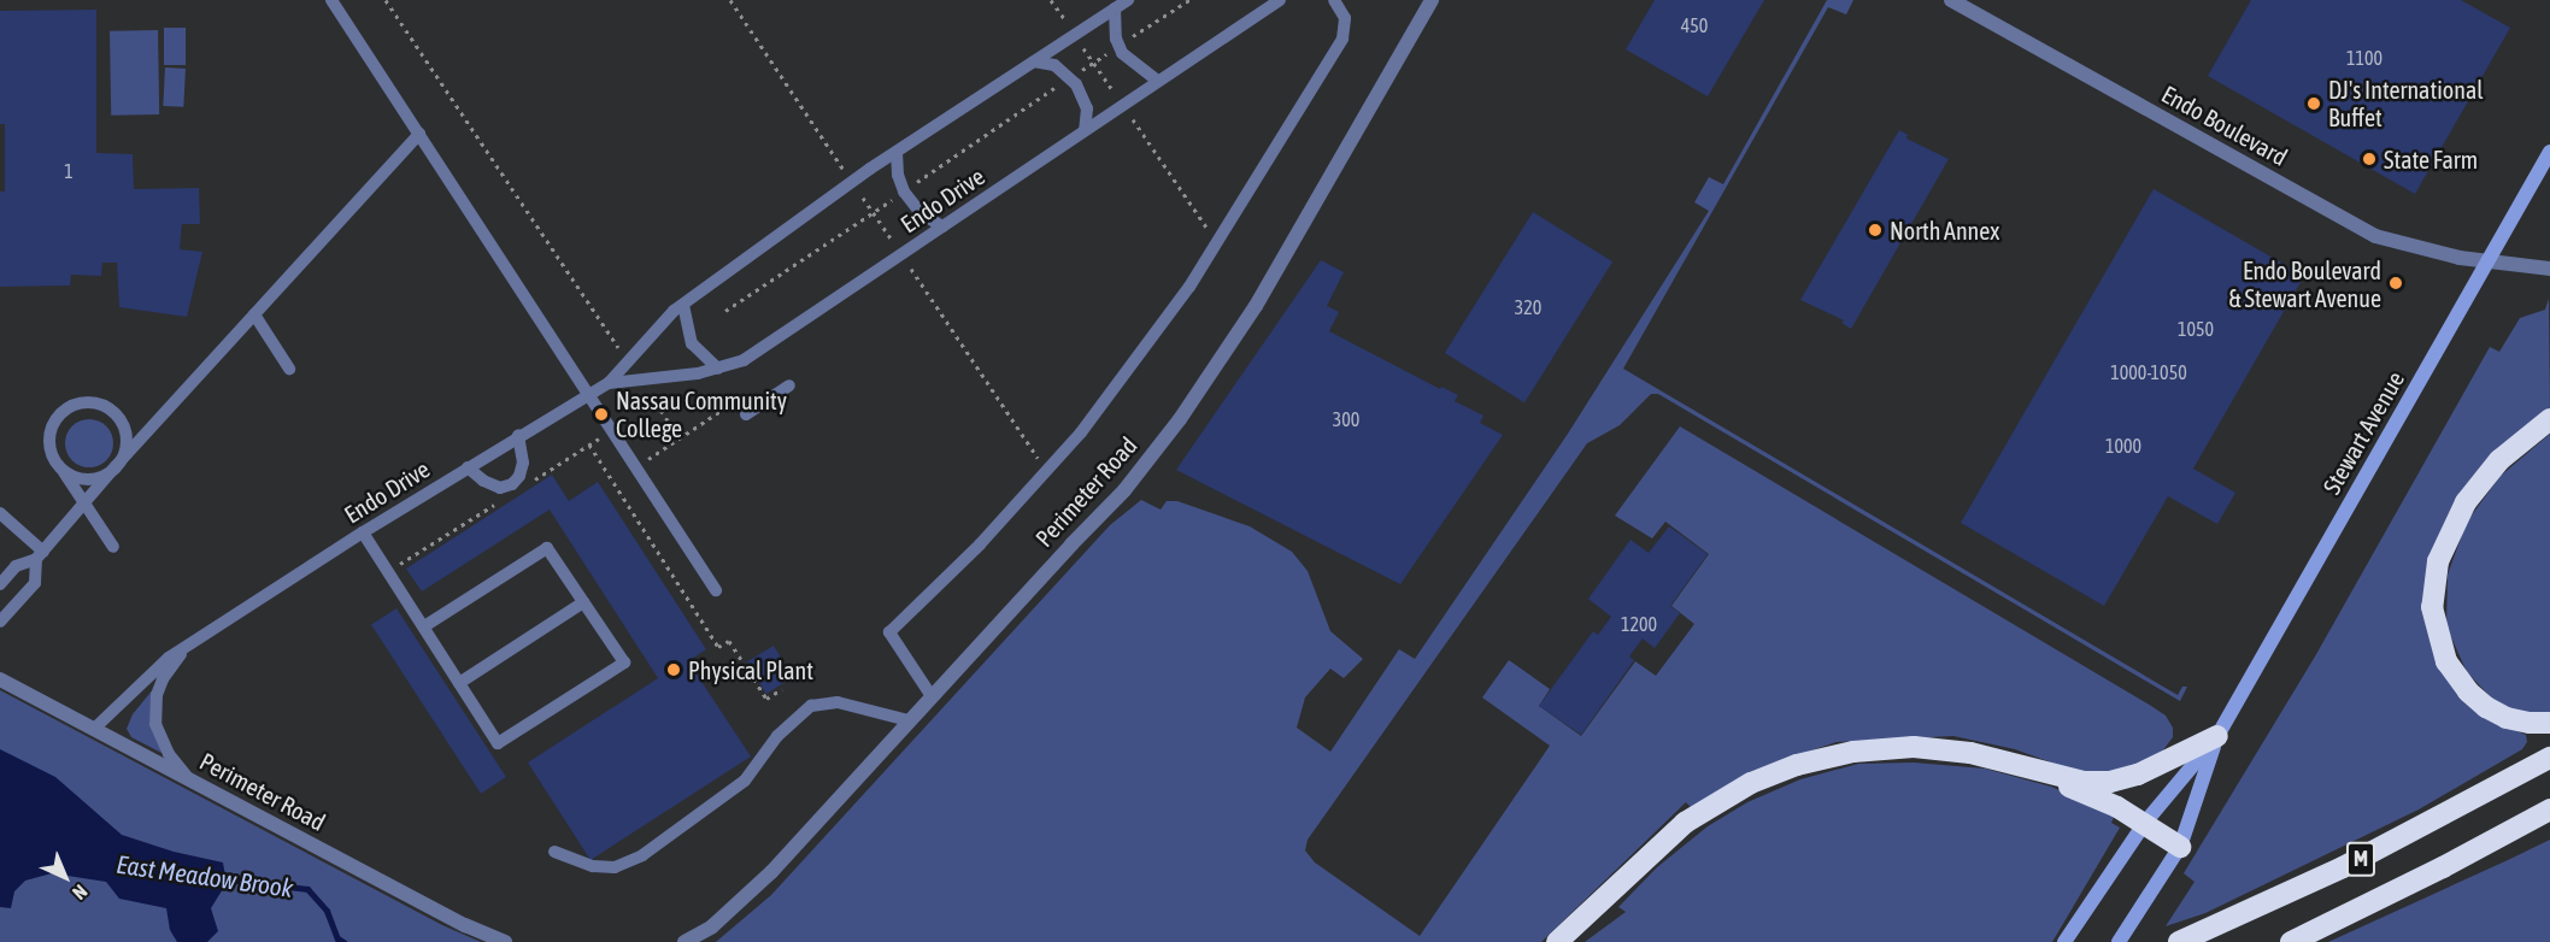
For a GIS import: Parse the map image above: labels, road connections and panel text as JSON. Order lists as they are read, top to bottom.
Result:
{
  "streets": {
    "highway": ["M"],
    "main road": ["Stewart Avenue"],
    "street": ["Endo Boulevard", "Perimeter Road"],
    "lane": ["Endo Drive"]
  },
  "crossings": [
    ["Endo Boulevard", "Stewart Avenue"],
    ["Endo Drive", "Perimeter Road"]
  ],
  "water": ["East Meadow Brook"],
  "places": [
    "DJ's International Buffet",
    "State Farm",
    "North Annex",
    "Endo Boulevard & Stewart Avenue",
    "Nassau Community College",
    "Physical Plant"
  ],
  "house_numbers": [
    "450",
    "1100",
    "1",
    "320",
    "1050",
    "1000-1050",
    "300",
    "1000",
    "1200"
  ],
  "north": "bottom right"
}
